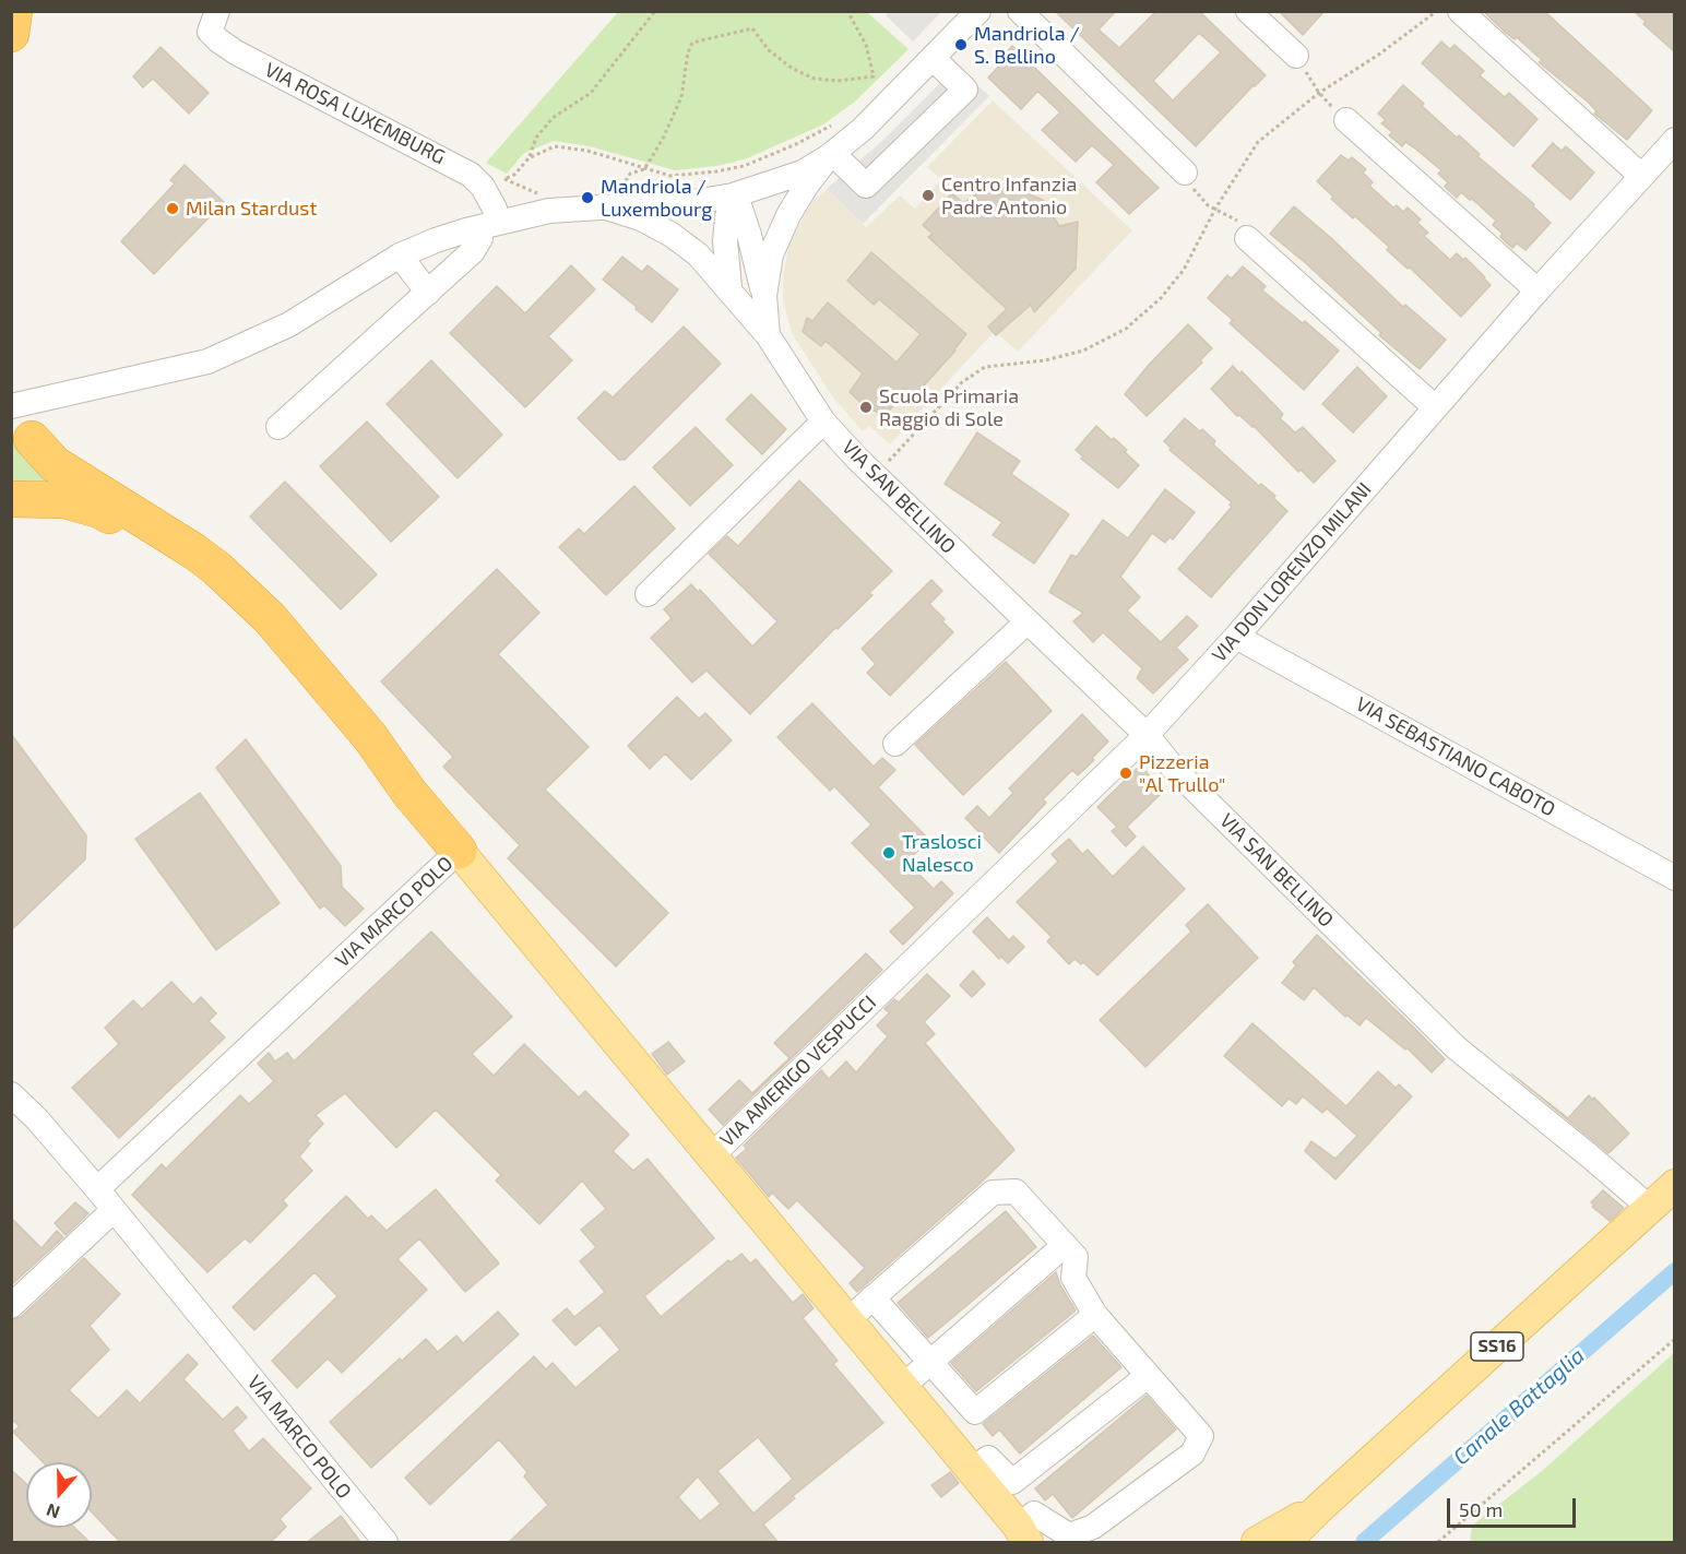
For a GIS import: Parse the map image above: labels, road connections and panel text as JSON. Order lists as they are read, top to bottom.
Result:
{
  "streets": {
    "main road": ["VIA MARCO POLO", "VIA AMERIGO VESPUCCI", "SS16"],
    "street": [
      "VIA ROSA LUXEMBURG",
      "VIA SAN BELLINO",
      "VIA DON LORENZO MILANI",
      "VIA SEBASTIANO CABOTO"
    ]
  },
  "crossings": [
    ["VIA SAN BELLINO", "VIA DON LORENZO MILANI"],
    ["VIA SAN BELLINO", "VIA AMERIGO VESPUCCI"],
    ["VIA SAN BELLINO", "SS16"],
    ["VIA DON LORENZO MILANI", "VIA SEBASTIANO CABOTO"],
    ["VIA DON LORENZO MILANI", "VIA AMERIGO VESPUCCI"],
    ["VIA MARCO POLO", "VIA AMERIGO VESPUCCI"]
  ],
  "water": ["Canale Battaglia"],
  "places": [
    "Mandriola / S. Bellino",
    "Centro Infanzia Padre Antonio",
    "Mandriola / Luxembourg",
    "Milan Stardust",
    "Scuola Primaria Raggio di Sole",
    "Pizzeria \"Al Trullo\"",
    "Traslosci Nalesco"
  ],
  "scale_bar": "50 m",
  "north": "bottom"
}
